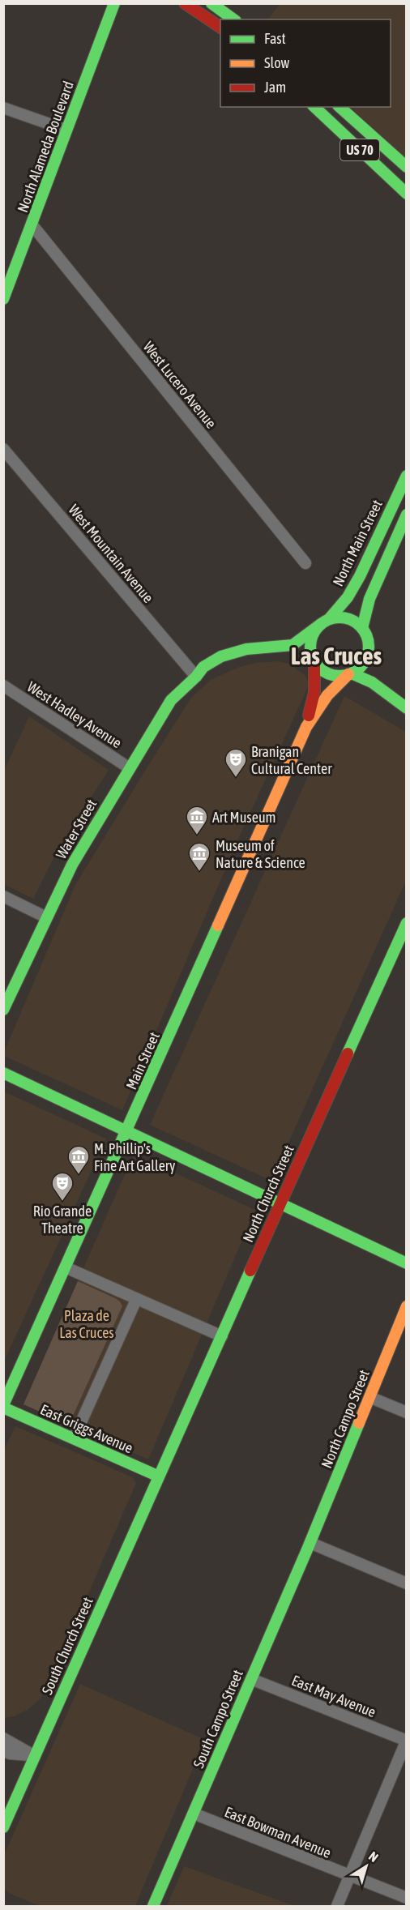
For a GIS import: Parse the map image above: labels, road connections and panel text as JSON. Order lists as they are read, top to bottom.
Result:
{
  "streets": {
    "street": [
      "North Alameda Boulevard",
      "US 70",
      "West Lucero Avenue",
      "North Main Street",
      "West Mountain Avenue",
      "West Hadley Avenue",
      "Water Street",
      "Main Street",
      "North Church Street",
      "North Campo Street",
      "East Griggs Avenue",
      "South Church Street",
      "East May Avenue",
      "South Campo Street",
      "East Bowman Avenue"
    ]
  },
  "crossings": [
    ["North Alameda Boulevard", "West Lucero Avenue"],
    ["North Main Street", "Water Street"],
    ["North Main Street", "Main Street"],
    ["West Mountain Avenue", "Water Street"],
    ["West Hadley Avenue", "Water Street"],
    ["Water Street", "Main Street"],
    ["Main Street", "East Griggs Avenue"],
    ["North Church Street", "East Griggs Avenue"],
    ["North Church Street", "South Church Street"],
    ["North Campo Street", "South Campo Street"],
    ["East Griggs Avenue", "South Church Street"],
    ["East May Avenue", "South Campo Street"],
    ["South Campo Street", "East Bowman Avenue"]
  ],
  "districts": ["Las Cruces"],
  "parks": ["Plaza de Las Cruces"],
  "places": {
    "theatre": ["Branigan Cultural Center", "Rio Grande Theatre"],
    "museum": ["Art Museum", "Museum of Nature & Science", "M. Phillip's Fine Art Gallery"]
  },
  "legend": ["Fast", "Slow", "Jam"],
  "north": "top right"
}
